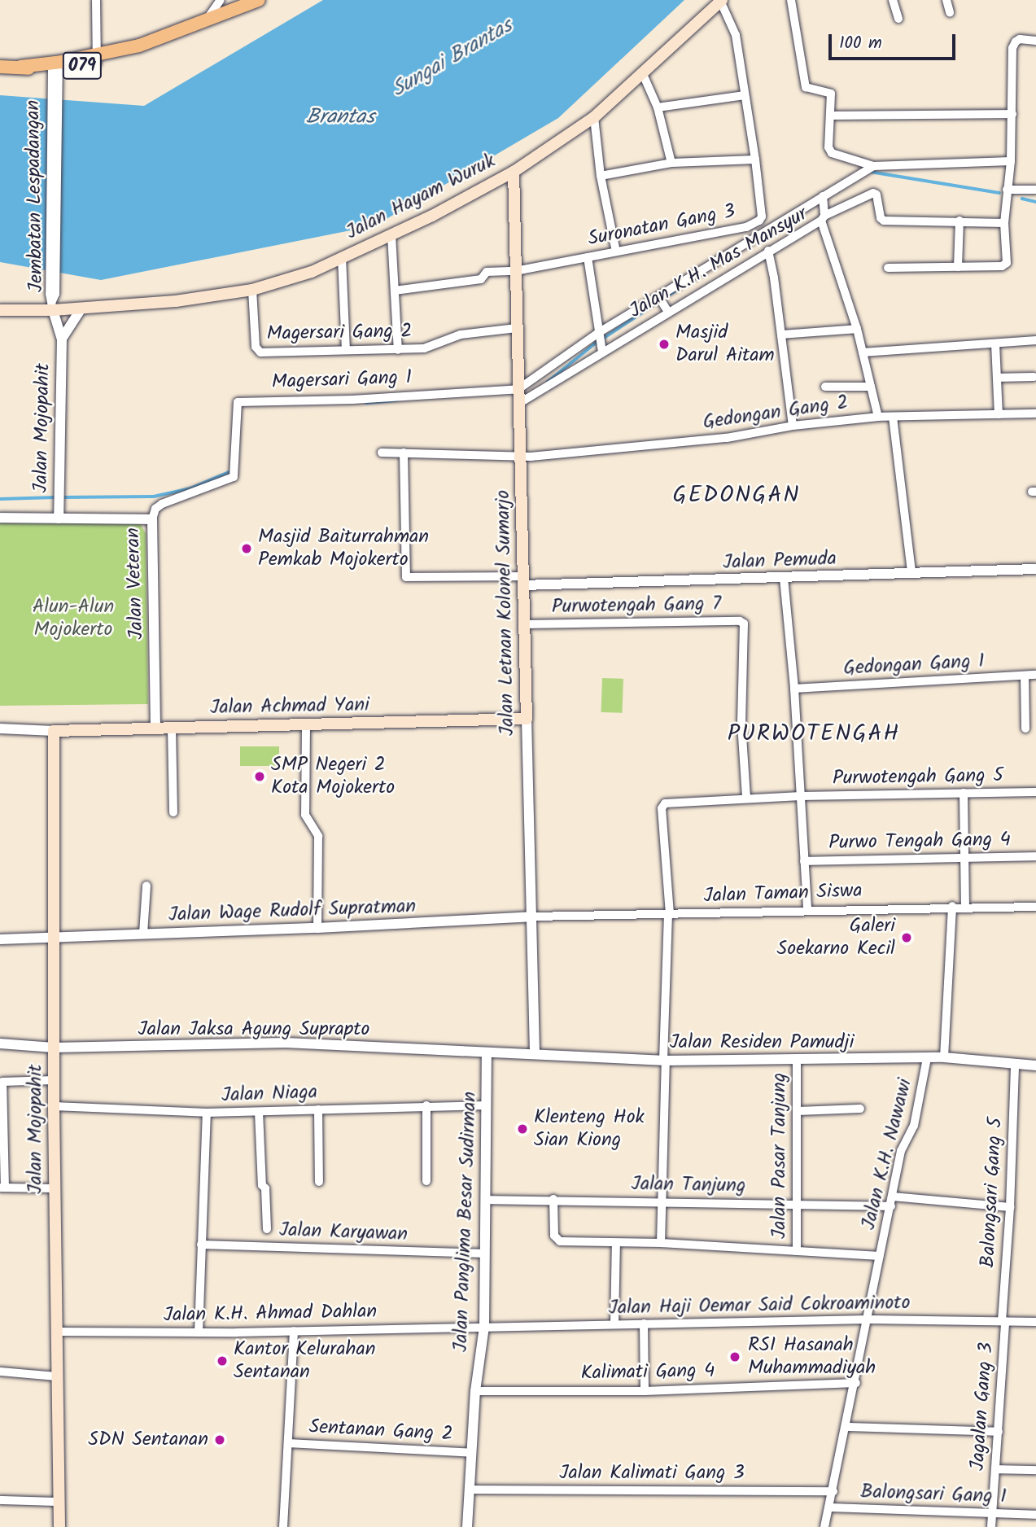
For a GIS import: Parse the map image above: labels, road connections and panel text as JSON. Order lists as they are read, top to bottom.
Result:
{
  "streets": {
    "main road": [
      "079",
      "Jalan Hayam Wuruk",
      "Jalan Mojopahit",
      "Jalan Letnan Kolonel Sumarjo",
      "Jalan Achmad Yani"
    ],
    "street": [
      "Jembatan Lespadangan",
      "Suronatan Gang 3",
      "Jalan K.H. Mas Mansyur",
      "Magersari Gang 2",
      "Magersari Gang 1",
      "Gedongan Gang 2",
      "Jalan Pemuda",
      "Jalan Veteran",
      "Purwotengah Gang 7",
      "Gedongan Gang 1",
      "Purwotengah Gang 5",
      "Purwo Tengah Gang 4",
      "Jalan Taman Siswa",
      "Jalan Wage Rudolf Supratman",
      "Jalan Jaksa Agung Suprapto",
      "Jalan Residen Pamudji",
      "Jalan Niaga",
      "Jalan K.H. Nawawi",
      "Jalan Pasar Tanjung",
      "Jalan Tanjung",
      "Balongsari Gang 5",
      "Jalan Panglima Besar Sudirman",
      "Jalan Karyawan",
      "Jalan Haji Oemar Said Cokroaminoto",
      "Jalan K.H. Ahmad Dahlan",
      "Kalimati Gang 4",
      "Jagalan Gang 3",
      "Sentanan Gang 2",
      "Jalan Kalimati Gang 3",
      "Balongsari Gang 1"
    ]
  },
  "crossings": [
    ["079", "Jembatan Lespadangan"],
    ["Jembatan Lespadangan", "Jalan Hayam Wuruk"],
    ["Jembatan Lespadangan", "Jalan Mojopahit"],
    ["Jalan Hayam Wuruk", "Suronatan Gang 3"],
    ["Jalan Hayam Wuruk", "Magersari Gang 2"],
    ["Jalan Hayam Wuruk", "Jalan Mojopahit"],
    ["Jalan Hayam Wuruk", "Jalan Letnan Kolonel Sumarjo"],
    ["Suronatan Gang 3", "Jalan Letnan Kolonel Sumarjo"],
    ["Jalan K.H. Mas Mansyur", "Gedongan Gang 2"],
    ["Jalan K.H. Mas Mansyur", "Jalan Letnan Kolonel Sumarjo"],
    ["Magersari Gang 2", "Jalan Letnan Kolonel Sumarjo"],
    ["Magersari Gang 1", "Jalan Veteran"],
    ["Magersari Gang 1", "Jalan Letnan Kolonel Sumarjo"],
    ["Gedongan Gang 2", "Jalan Letnan Kolonel Sumarjo"],
    ["Jalan Mojopahit", "Jalan Veteran"],
    ["Jalan Mojopahit", "Jalan Achmad Yani"],
    ["Jalan Mojopahit", "Jalan Wage Rudolf Supratman"],
    ["Jalan Mojopahit", "Jalan Jaksa Agung Suprapto"],
    ["Jalan Mojopahit", "Jalan Niaga"],
    ["Jalan Mojopahit", "Jalan K.H. Ahmad Dahlan"],
    ["Jalan Pemuda", "Jalan Letnan Kolonel Sumarjo"],
    ["Jalan Veteran", "Jalan Achmad Yani"],
    ["Purwotengah Gang 7", "Jalan Letnan Kolonel Sumarjo"],
    ["Purwotengah Gang 7", "Purwotengah Gang 5"],
    ["Jalan Letnan Kolonel Sumarjo", "Jalan Achmad Yani"],
    ["Jalan Letnan Kolonel Sumarjo", "Jalan Taman Siswa"],
    ["Jalan Letnan Kolonel Sumarjo", "Jalan Wage Rudolf Supratman"],
    ["Jalan Letnan Kolonel Sumarjo", "Jalan Residen Pamudji"],
    ["Purwotengah Gang 5", "Jalan Taman Siswa"],
    ["Jalan Taman Siswa", "Jalan Wage Rudolf Supratman"],
    ["Jalan Jaksa Agung Suprapto", "Jalan Residen Pamudji"],
    ["Jalan Jaksa Agung Suprapto", "Jalan Panglima Besar Sudirman"],
    ["Jalan Residen Pamudji", "Jalan K.H. Nawawi"],
    ["Jalan Residen Pamudji", "Jalan Pasar Tanjung"],
    ["Jalan Residen Pamudji", "Balongsari Gang 5"],
    ["Jalan Residen Pamudji", "Jalan Panglima Besar Sudirman"],
    ["Jalan Niaga", "Jalan Panglima Besar Sudirman"],
    ["Jalan K.H. Nawawi", "Jalan Tanjung"],
    ["Jalan K.H. Nawawi", "Jalan Haji Oemar Said Cokroaminoto"],
    ["Jalan K.H. Nawawi", "Kalimati Gang 4"],
    ["Jalan K.H. Nawawi", "Jalan Kalimati Gang 3"],
    ["Jalan K.H. Nawawi", "Balongsari Gang 1"],
    ["Jalan Pasar Tanjung", "Jalan Tanjung"],
    ["Jalan Tanjung", "Jalan Panglima Besar Sudirman"],
    ["Balongsari Gang 5", "Jalan Haji Oemar Said Cokroaminoto"],
    ["Balongsari Gang 5", "Jagalan Gang 3"],
    ["Jalan Panglima Besar Sudirman", "Jalan Karyawan"],
    ["Jalan Panglima Besar Sudirman", "Jalan Haji Oemar Said Cokroaminoto"],
    ["Jalan Panglima Besar Sudirman", "Jalan K.H. Ahmad Dahlan"],
    ["Jalan Panglima Besar Sudirman", "Kalimati Gang 4"],
    ["Jalan Panglima Besar Sudirman", "Sentanan Gang 2"],
    ["Jalan Panglima Besar Sudirman", "Jalan Kalimati Gang 3"],
    ["Jalan Haji Oemar Said Cokroaminoto", "Jalan K.H. Ahmad Dahlan"],
    ["Jalan Haji Oemar Said Cokroaminoto", "Jagalan Gang 3"],
    ["Jagalan Gang 3", "Balongsari Gang 1"]
  ],
  "districts": ["GEDONGAN", "PURWOTENGAH"],
  "water": ["Sungai Brantas", "Brantas"],
  "parks": ["Alun-Alun Mojokerto"],
  "places": [
    "Masjid Darul Aitam",
    "Masjid Baiturrahman Pemkab Mojokerto",
    "SMP Negeri 2 Kota Mojokerto",
    "Galeri Soekarno Kecil",
    "Klenteng Hok Sian Kiong",
    "RSI Hasanah Muhammadiyah",
    "Kantor Kelurahan Sentanan",
    "SDN Sentanan"
  ],
  "scale_bar": "100 m"
}
